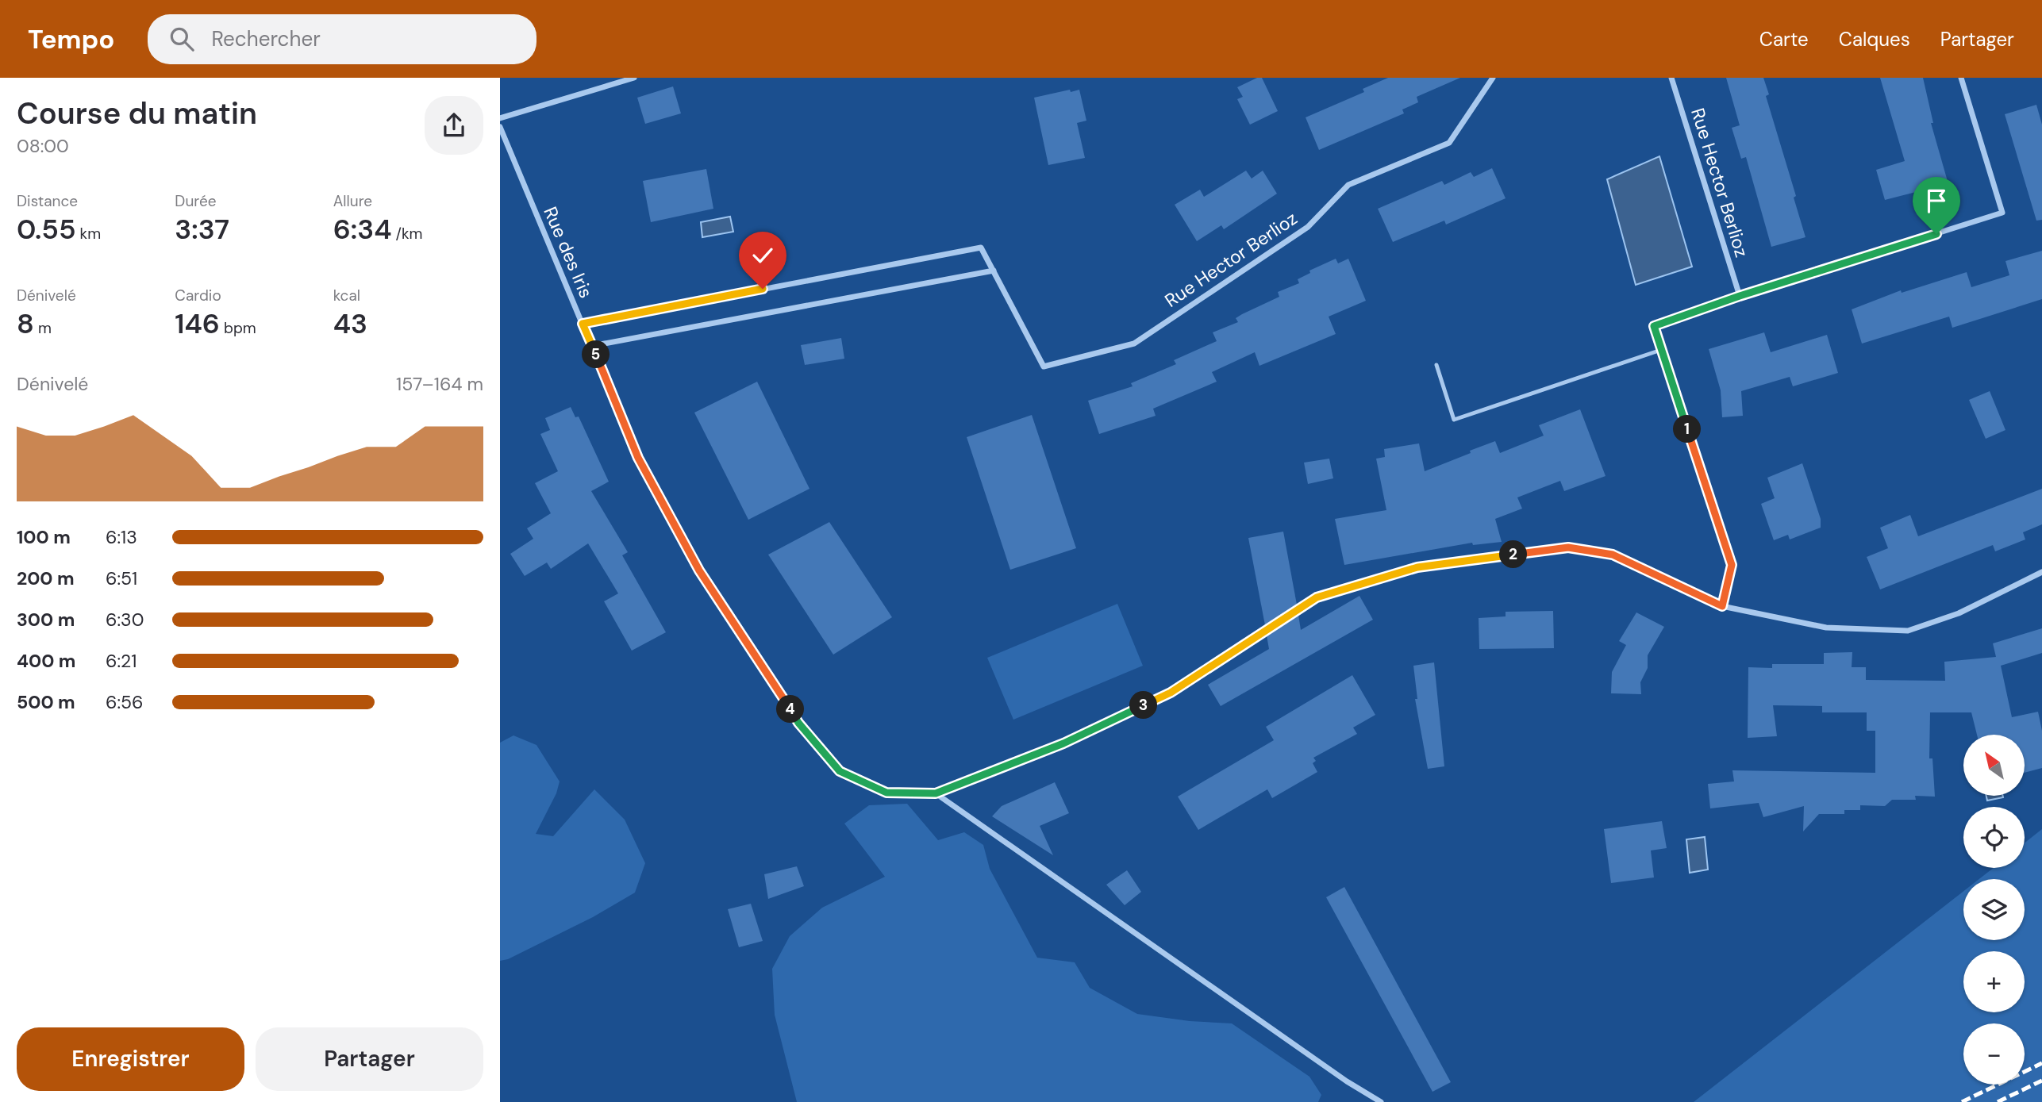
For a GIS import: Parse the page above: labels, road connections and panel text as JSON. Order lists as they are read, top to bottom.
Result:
{
  "streets": {
    "street": ["Rue Hector Berlioz", "Rue des Iris"]
  },
  "crossings": [
    ["Rue Hector Berlioz", "Rue des Iris"]
  ],
  "north": "top left",
  "page": {
    "header": "Tempo",
    "search": "Rechercher",
    "nav": ["Carte", "Calques", "Partager"],
    "heading": ["Course du matin", "08:00"],
    "stats": [
      ["Distance", "0.55 km"],
      ["Durée", "3:37"],
      ["Allure", "6:34 /km"],
      ["Dénivelé", "8 m"],
      ["Cardio", "146 bpm"],
      ["kcal", "43"]
    ],
    "pins": [
      "5",
      "1",
      "2",
      "3",
      "4"
    ],
    "chart": ["Dénivelé", "157–164 m"],
    "list": [
      {
        "name": "100 m",
        "note": "6:13"
      },
      {
        "name": "200 m",
        "note": "6:51"
      },
      {
        "name": "300 m",
        "note": "6:30"
      },
      {
        "name": "400 m",
        "note": "6:21"
      },
      {
        "name": "500 m",
        "note": "6:56"
      }
    ],
    "map_buttons": ["+", "−"],
    "buttons": ["Enregistrer", "Partager"]
  }
}
